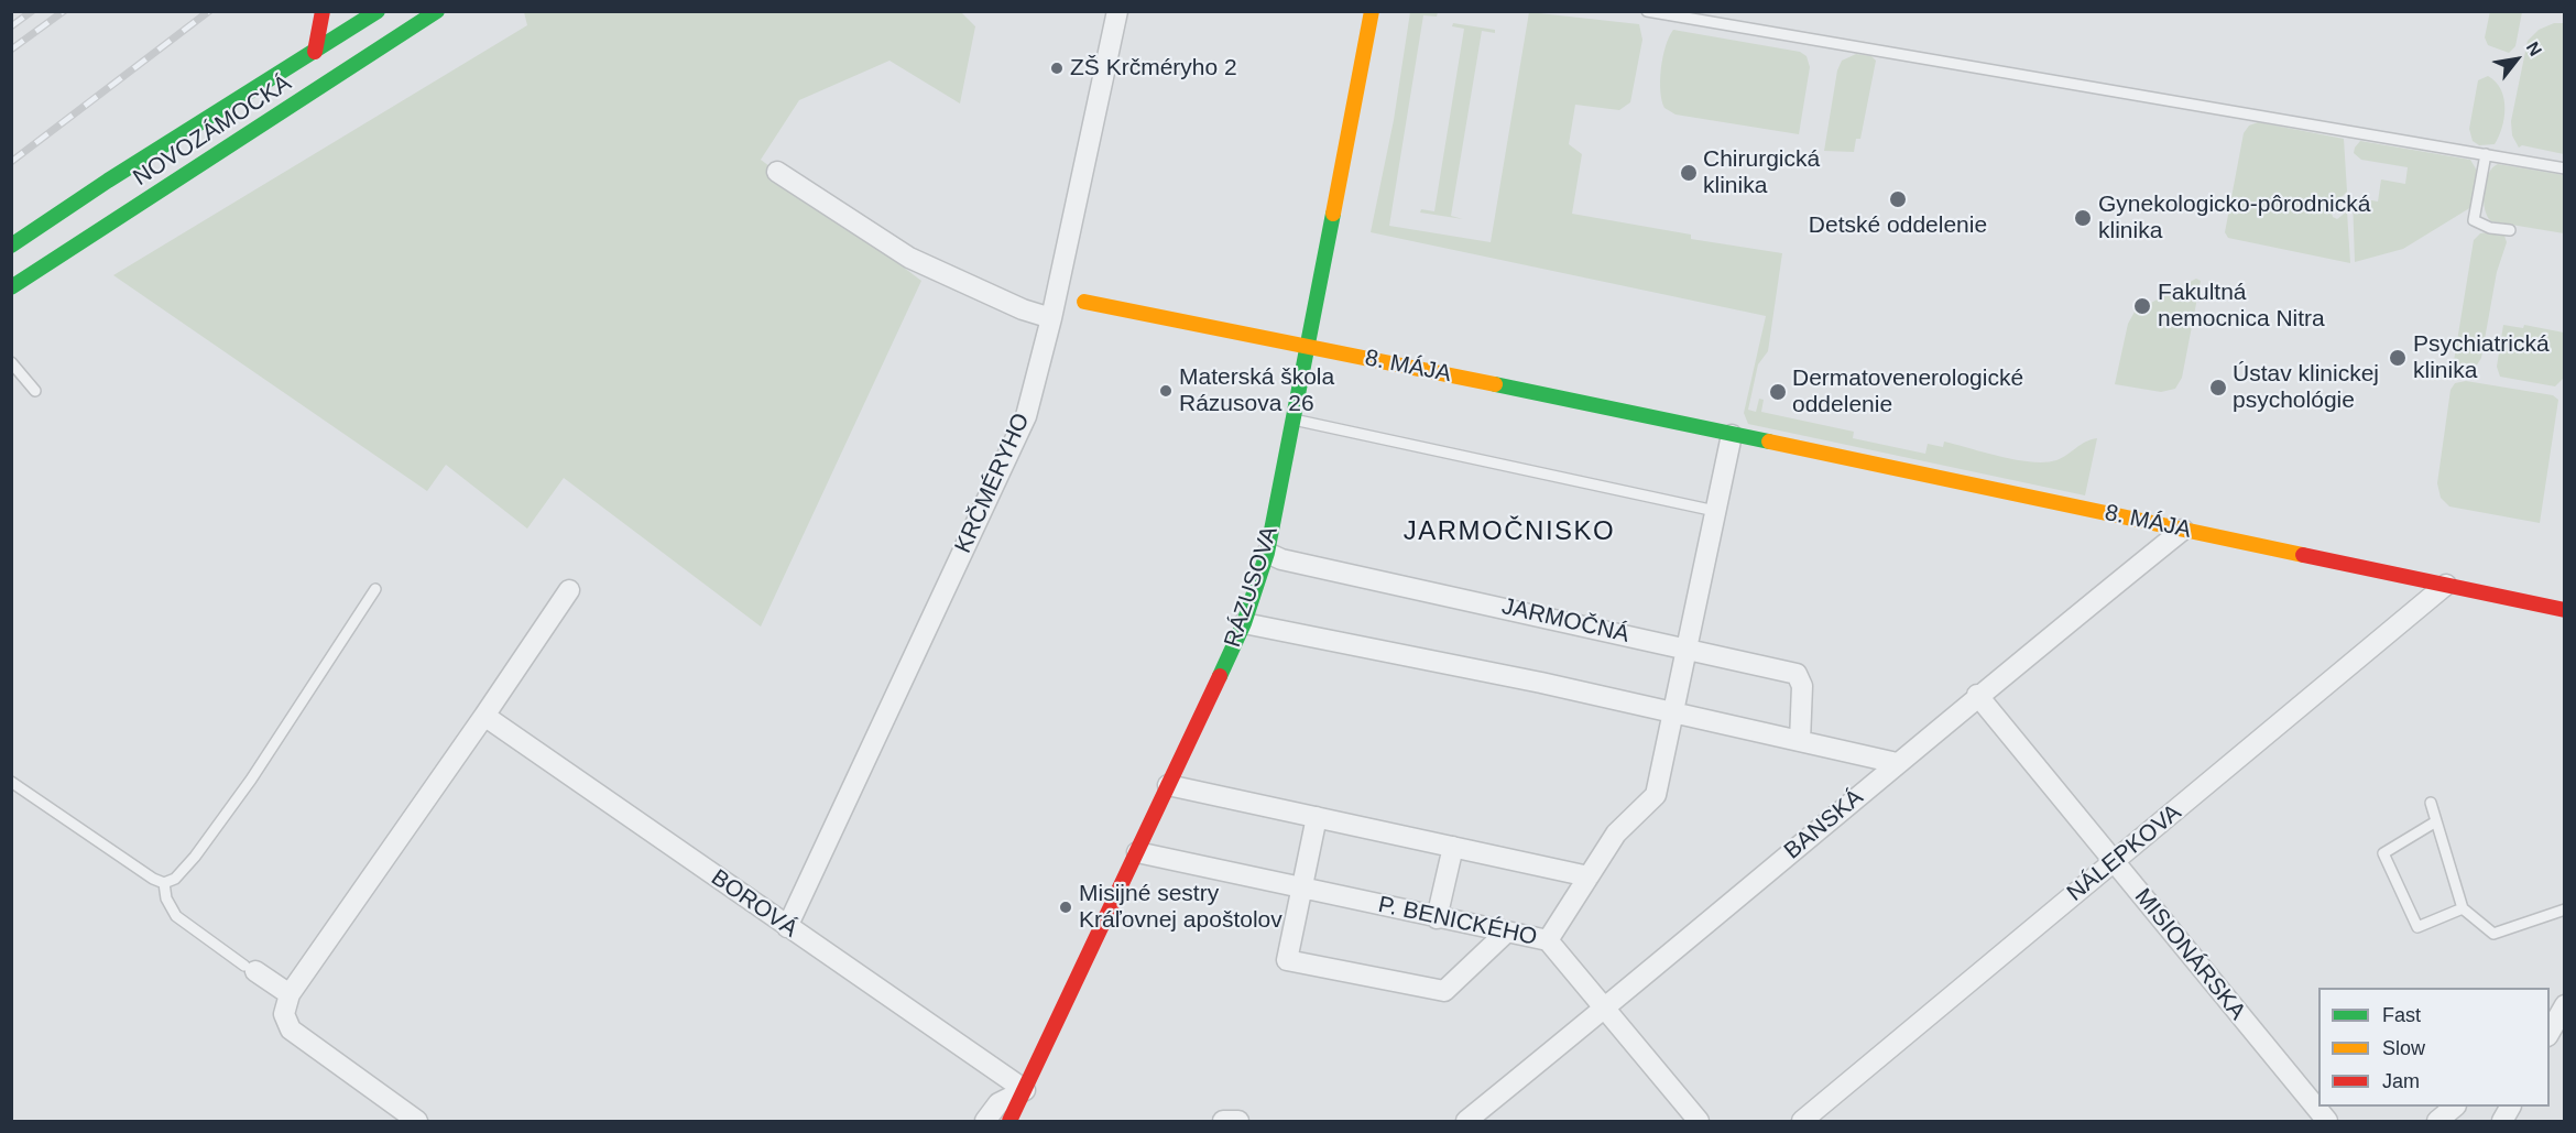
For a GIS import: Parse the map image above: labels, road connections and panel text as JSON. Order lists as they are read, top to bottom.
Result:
{
  "streets": {
    "street": [
      "NOVOZÁMOCKÁ",
      "8. MÁJA",
      "KRČMÉRYHO",
      "RÁZUSOVA",
      "JARMOČNÁ",
      "BANSKÁ",
      "NÁLEPKOVA",
      "BOROVÁ",
      "P. BENICKÉHO",
      "MISIONÁRSKA"
    ]
  },
  "crossings": [
    ["8. MÁJA", "RÁZUSOVA"],
    ["8. MÁJA", "BANSKÁ"],
    ["8. MÁJA", "NÁLEPKOVA"],
    ["KRČMÉRYHO", "BOROVÁ"],
    ["RÁZUSOVA", "JARMOČNÁ"],
    ["RÁZUSOVA", "BOROVÁ"],
    ["RÁZUSOVA", "P. BENICKÉHO"],
    ["BANSKÁ", "P. BENICKÉHO"],
    ["BANSKÁ", "MISIONÁRSKA"],
    ["NÁLEPKOVA", "MISIONÁRSKA"]
  ],
  "districts": ["JARMOČNISKO"],
  "places": [
    "ZŠ Krčméryho 2",
    "Chirurgická klinika",
    "Detské oddelenie",
    "Gynekologicko-pôrodnická klinika",
    "Fakultná nemocnica Nitra",
    "Psychiatrická klinika",
    "Ústav klinickej psychológie",
    "Materská škola Rázusova 26",
    "Dermatovenerologické oddelenie",
    "Misijné sestry Kráľovnej apoštolov"
  ],
  "legend": ["Fast", "Slow", "Jam"],
  "north": "top right"
}
